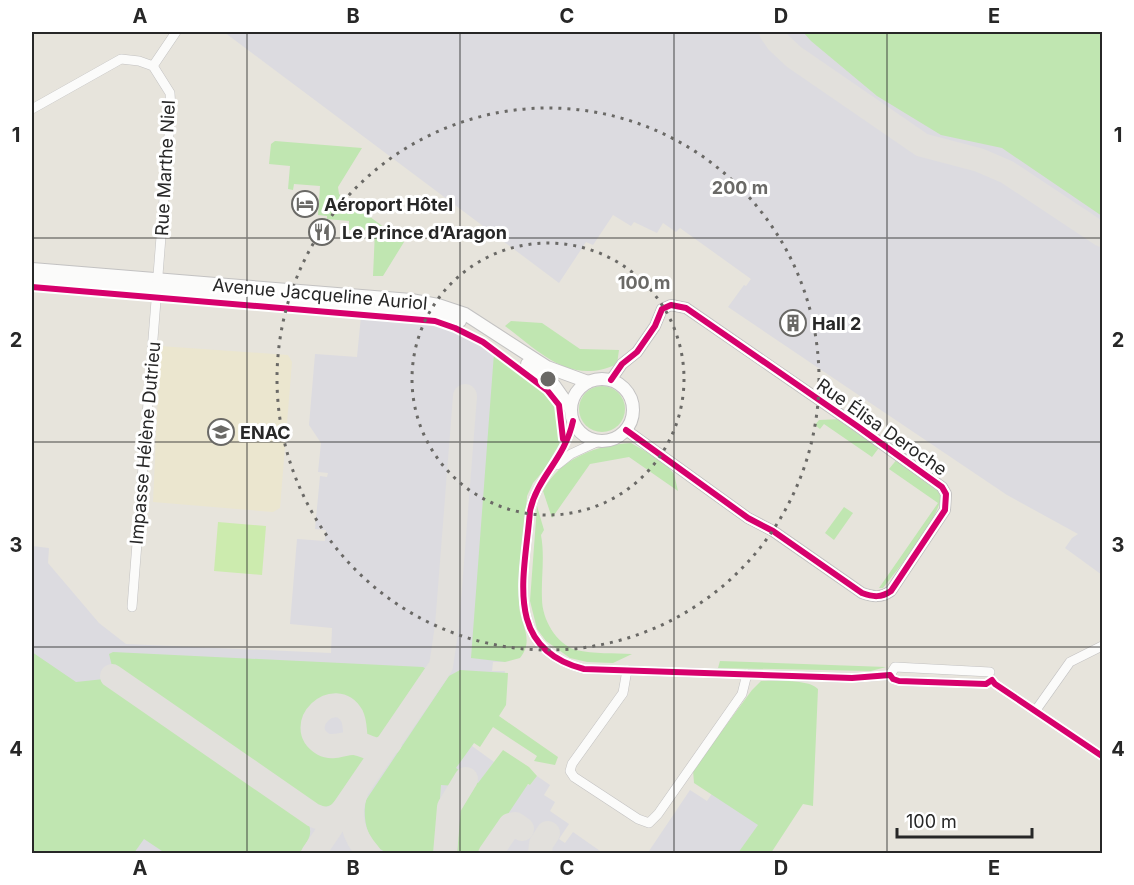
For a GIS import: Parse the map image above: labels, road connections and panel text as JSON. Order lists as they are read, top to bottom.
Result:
{
  "streets": {
    "main road": ["Avenue Jacqueline Auriol"],
    "street": ["Rue Marthe Niel", "Rue Élisa Deroche", "Impasse Hélène Dutrieu"]
  },
  "crossings": [
    ["Rue Marthe Niel", "Avenue Jacqueline Auriol"],
    ["Rue Marthe Niel", "Impasse Hélène Dutrieu"],
    ["Avenue Jacqueline Auriol", "Rue Élisa Deroche"],
    ["Avenue Jacqueline Auriol", "Impasse Hélène Dutrieu"]
  ],
  "places": {
    "hotel": ["Aéroport Hôtel"],
    "restaurant": ["Le Prince d’Aragon"],
    "building": ["Hall 2"],
    "school or university": ["ENAC"]
  },
  "scale_bar": "100 m",
  "grid": {
    "columns": [
      "A",
      "B",
      "C",
      "D",
      "E"
    ],
    "rows": [
      "1",
      "2",
      "3",
      "4"
    ]
  },
  "rings": ["200 m", "100 m"]
}
